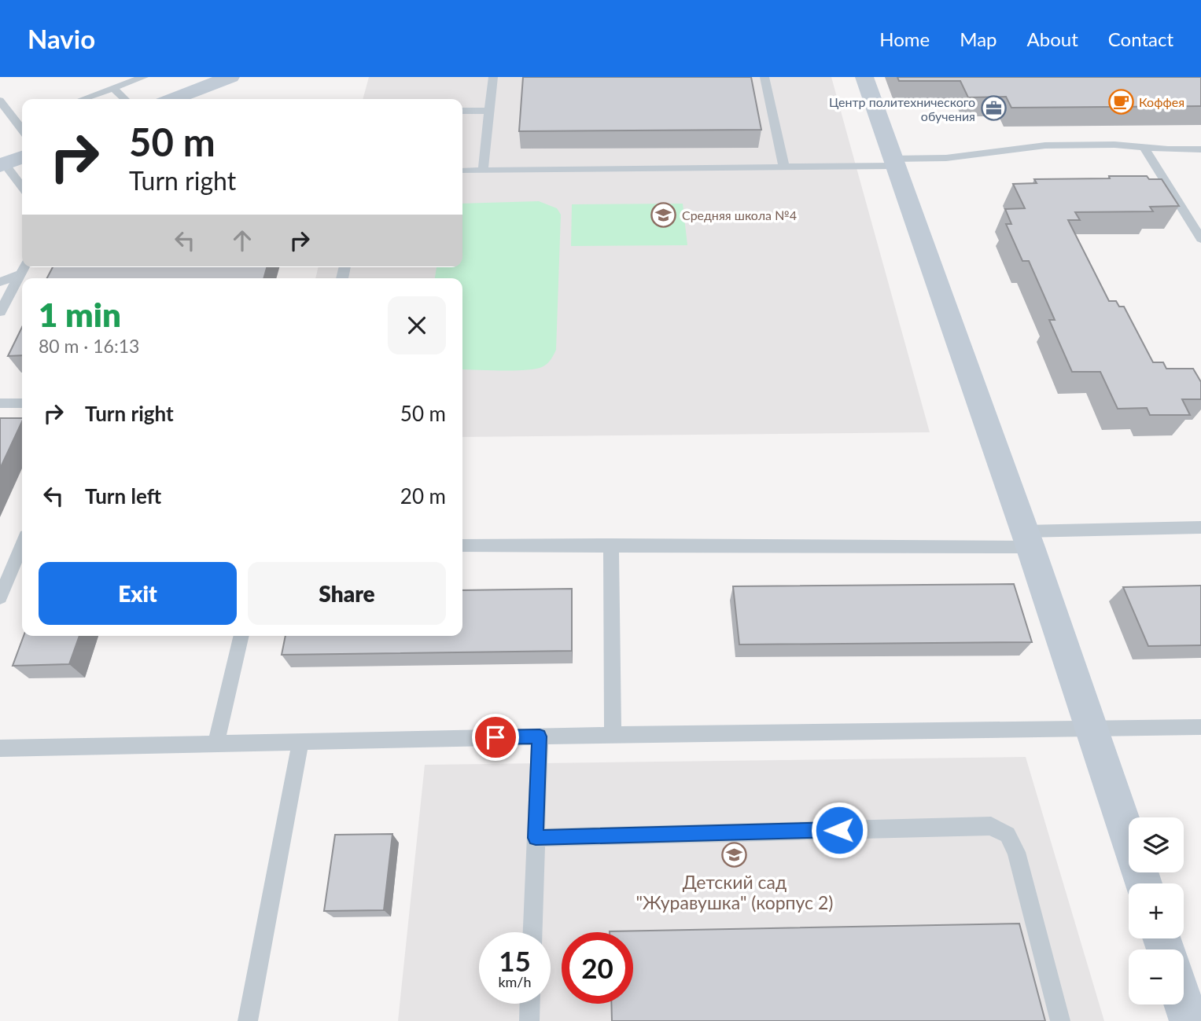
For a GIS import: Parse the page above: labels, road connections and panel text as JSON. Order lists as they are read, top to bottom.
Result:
{
  "places": {
    "cafe": ["Коффея"],
    "office": ["Центр политехнического обучения"],
    "school or university": ["Средняя школа №4", "Детский сад \"Журавушка\" (корпус 2)"]
  },
  "page": {
    "header": "Navio",
    "nav": [
      "Home",
      "Map",
      "About",
      "Contact"
    ],
    "turn": ["50 m", "Turn right"],
    "heading": ["1 min", "80 m · 16:13"],
    "list": [
      {
        "name": "Turn right",
        "value": "50 m"
      },
      {
        "name": "Turn left",
        "value": "20 m"
      }
    ],
    "buttons": ["Exit", "Share"],
    "map_buttons": ["+", "−"],
    "speed": "15 km/h",
    "limit": "20"
  }
}
